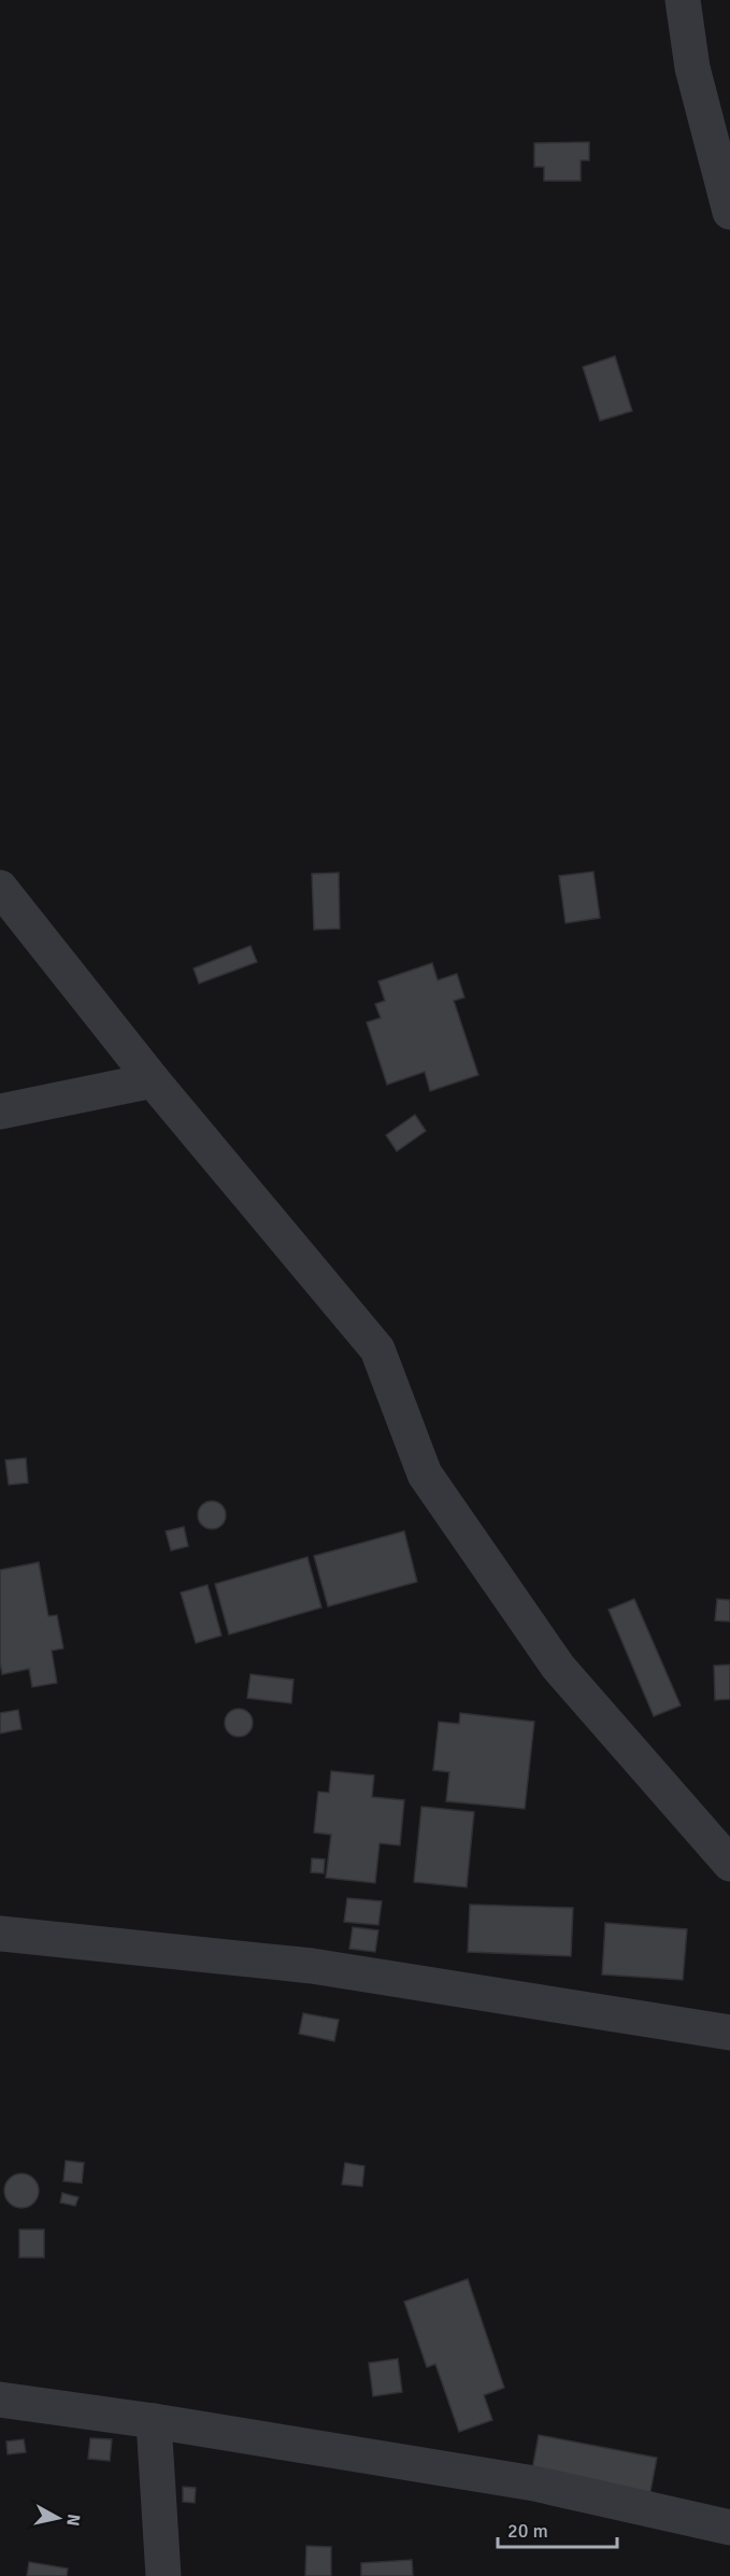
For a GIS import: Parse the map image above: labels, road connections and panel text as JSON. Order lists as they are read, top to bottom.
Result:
{
  "scale_bar": "20 m",
  "north": "right"
}
